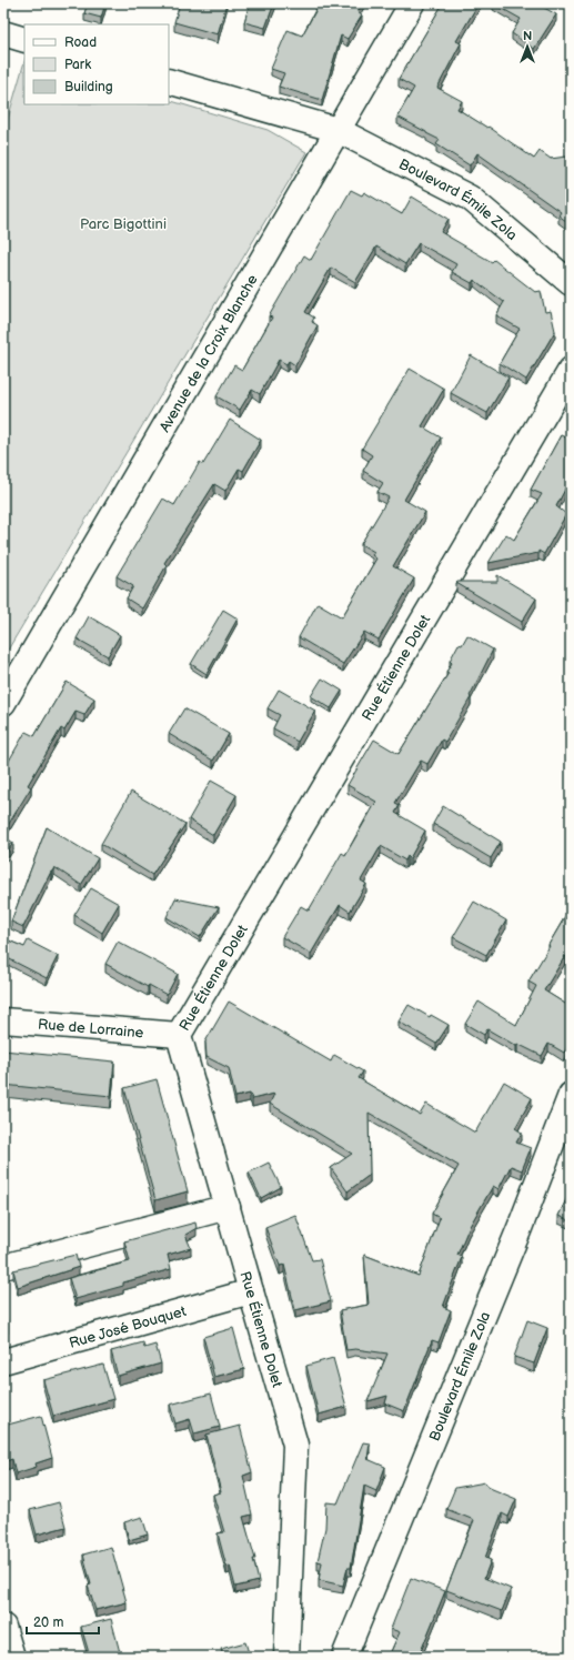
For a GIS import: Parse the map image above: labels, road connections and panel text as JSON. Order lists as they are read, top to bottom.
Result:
{
  "streets": {
    "street": [
      "Boulevard Émile Zola",
      "Avenue de la Croix Blanche",
      "Rue Étienne Dolet",
      "Rue de Lorraine",
      "Rue José Bouquet"
    ]
  },
  "crossings": [
    ["Boulevard Émile Zola", "Avenue de la Croix Blanche"],
    ["Rue Étienne Dolet", "Rue de Lorraine"],
    ["Rue Étienne Dolet", "Rue José Bouquet"]
  ],
  "parks": ["Parc Bigottini"],
  "legend": ["Road", "Park", "Building"],
  "scale_bar": "20 m",
  "north": "top"
}
